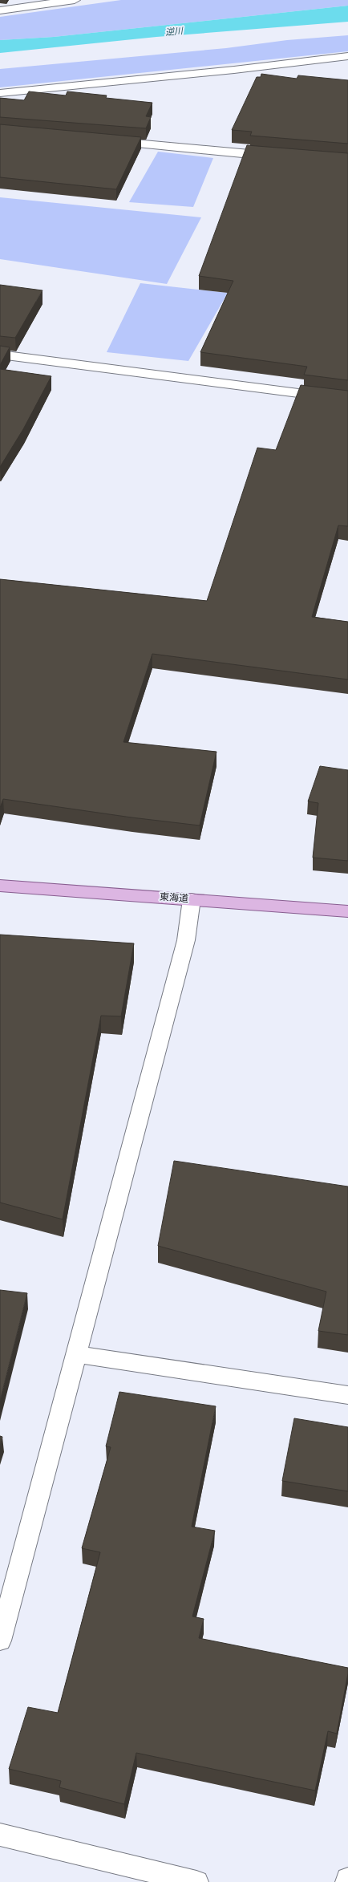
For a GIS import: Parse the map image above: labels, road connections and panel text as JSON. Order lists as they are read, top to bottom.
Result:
{
  "streets": {
    "main road": ["東海道"]
  },
  "water": ["逆川"]
}
